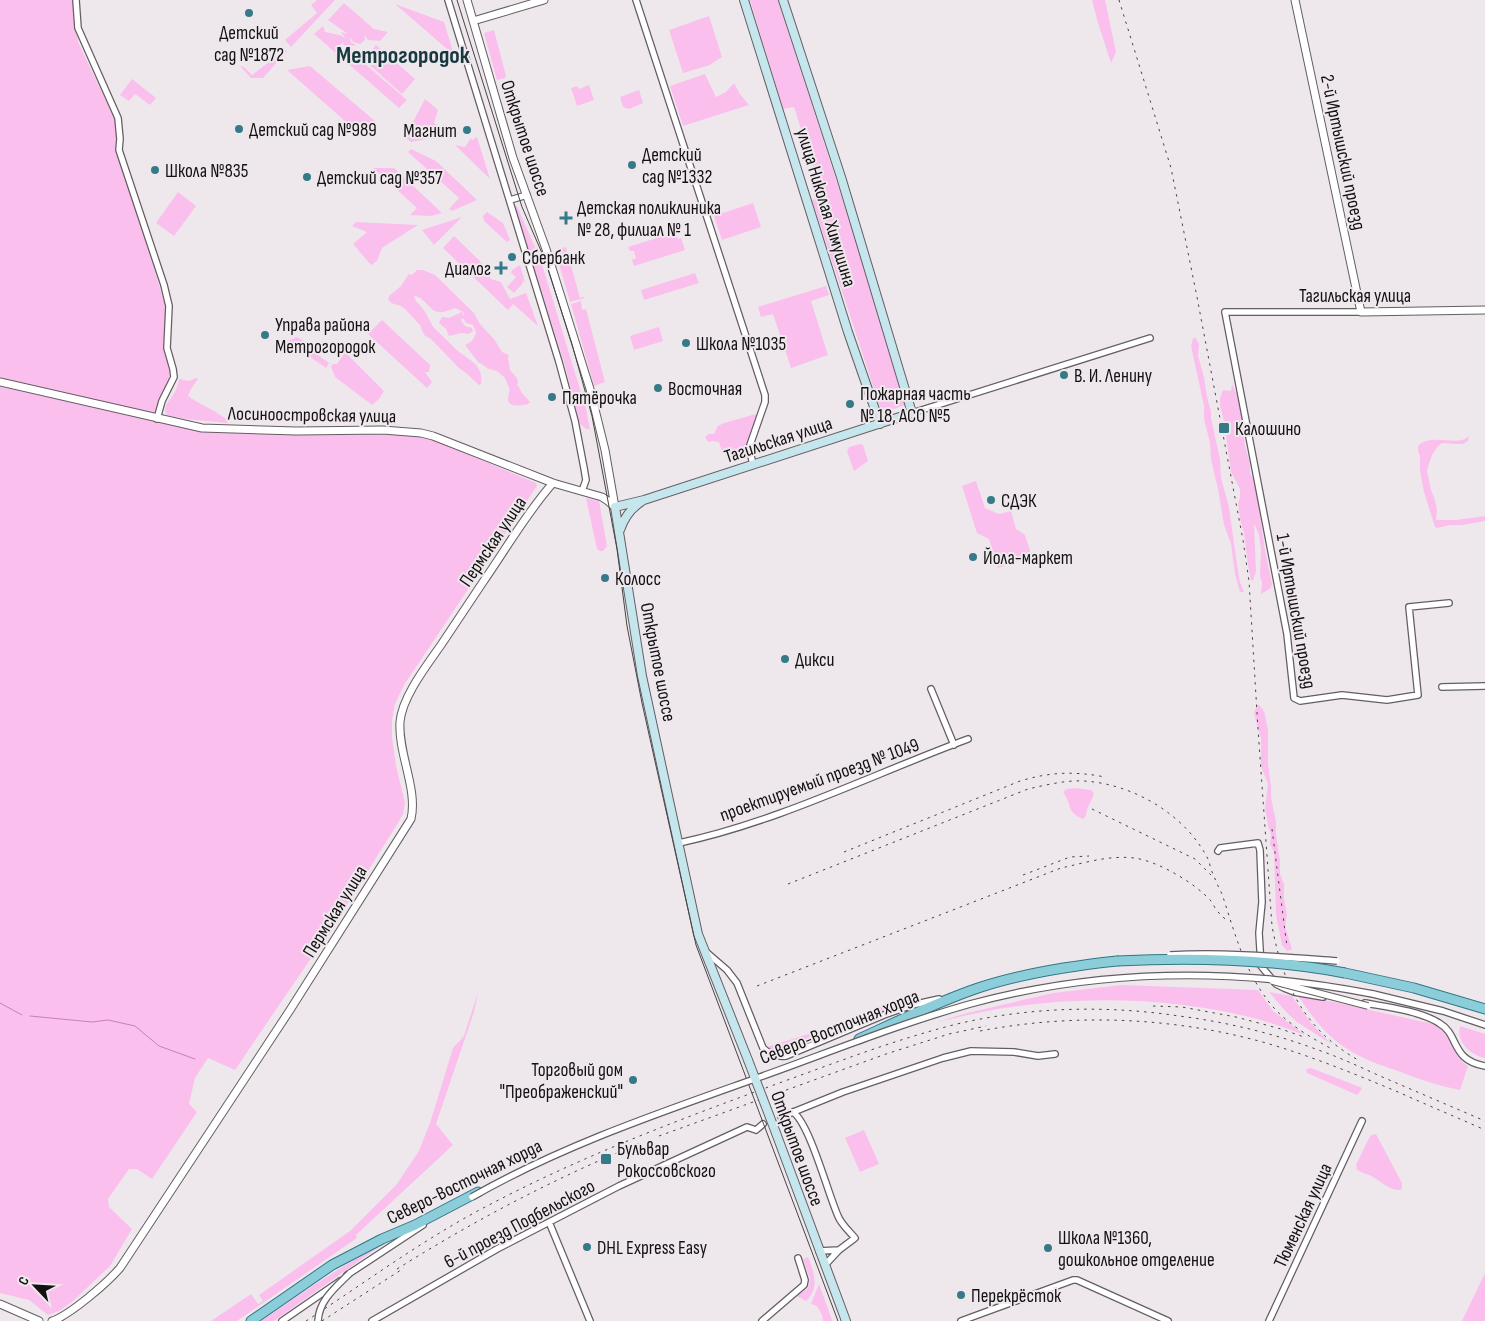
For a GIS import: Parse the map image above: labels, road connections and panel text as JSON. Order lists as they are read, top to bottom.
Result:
{
  "streets": {
    "main road": [
      "Открытое шоссе",
      "улица Николая Химушина",
      "Тагильская улица",
      "Северо-Восточная хорда"
    ],
    "street": [
      "2-й Иртышский проезд",
      "Лосиноостровская улица",
      "Пермская улица",
      "1-й Иртышский проезд",
      "проектируемый проезд № 1049",
      "Тюменская улица",
      "6-й проезд Подбельского"
    ]
  },
  "crossings": [
    ["Открытое шоссе", "Тагильская улица"],
    ["Открытое шоссе", "Лосиноостровская улица"],
    ["Открытое шоссе", "проектируемый проезд № 1049"],
    ["2-й Иртышский проезд", "Тагильская улица"],
    ["улица Николая Химушина", "Тагильская улица"],
    ["Тагильская улица", "Лосиноостровская улица"],
    ["Тагильская улица", "1-й Иртышский проезд"],
    ["Лосиноостровская улица", "Пермская улица"]
  ],
  "districts": ["Метрогородок"],
  "places": {
    "other": [
      "Детский сад №1872",
      "Детский сад №989",
      "Магнит",
      "Детский сад №1332",
      "Школа №835",
      "Детский сад №357",
      "Сбербанк",
      "Управа района Метрогородок",
      "Школа №1035",
      "В. И. Ленину",
      "Восточная",
      "Пятёрочка",
      "Пожарная часть № 18, АСО №5",
      "СДЭК",
      "Йола-маркет",
      "Колосс",
      "Дикси",
      "Торговый дом \"Преображенский\"",
      "DHL Express Easy",
      "Школа №1360, дошкольное отделение",
      "Перекрёсток"
    ],
    "health": ["Детская поликлиника № 28, филиал № 1", "Диалог"],
    "transit": ["Калошино", "Бульвар Рокоссовского"]
  },
  "north": "top left"
}
